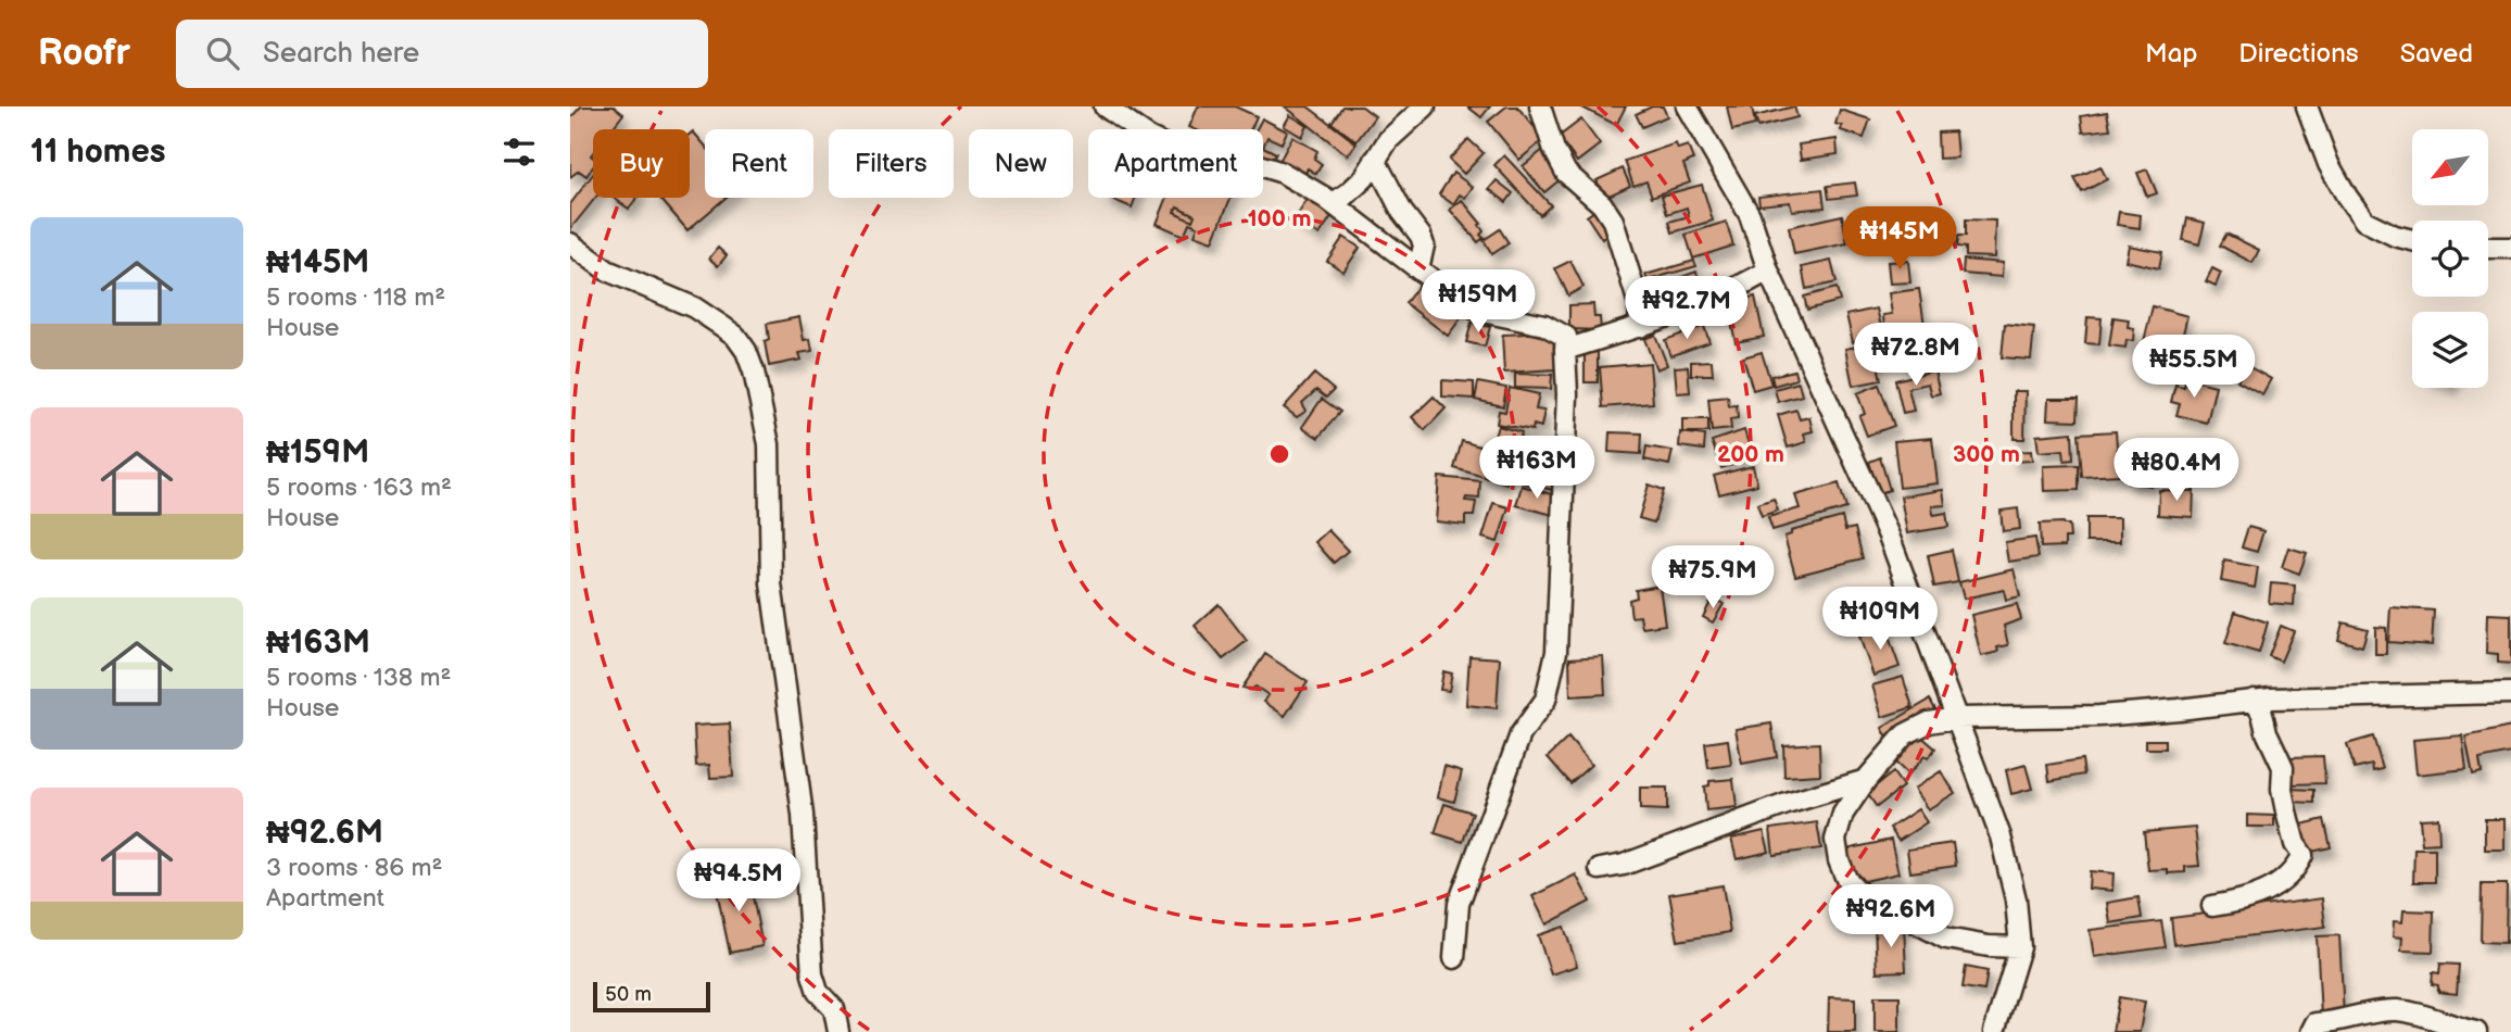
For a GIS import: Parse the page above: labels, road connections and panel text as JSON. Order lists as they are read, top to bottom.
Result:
{
  "scale_bar": "50 m",
  "north": "bottom left",
  "page": {
    "header": "Roofr",
    "search": "Search here",
    "nav": ["Map", "Directions", "Saved"],
    "heading": "11 homes",
    "chip": [
      "Buy",
      "Rent",
      "Filters",
      "New",
      "Apartment"
    ],
    "list": [
      {
        "name": "₦145M",
        "note": "5 rooms · 118 m² · House"
      },
      {
        "name": "₦159M",
        "note": "5 rooms · 163 m² · House"
      },
      {
        "name": "₦163M",
        "note": "5 rooms · 138 m² · House"
      },
      {
        "name": "₦92.6M",
        "note": "3 rooms · 86 m² · Apartment"
      }
    ],
    "price": [
      "₦145M",
      "₦159M",
      "₦92.7M",
      "₦72.8M",
      "₦55.5M",
      "₦163M",
      "₦80.4M",
      "₦75.9M",
      "₦109M",
      "₦94.5M",
      "₦92.6M"
    ],
    "scale": "50 m"
  },
  "rings": ["100 m", "200 m", "300 m"]
}
